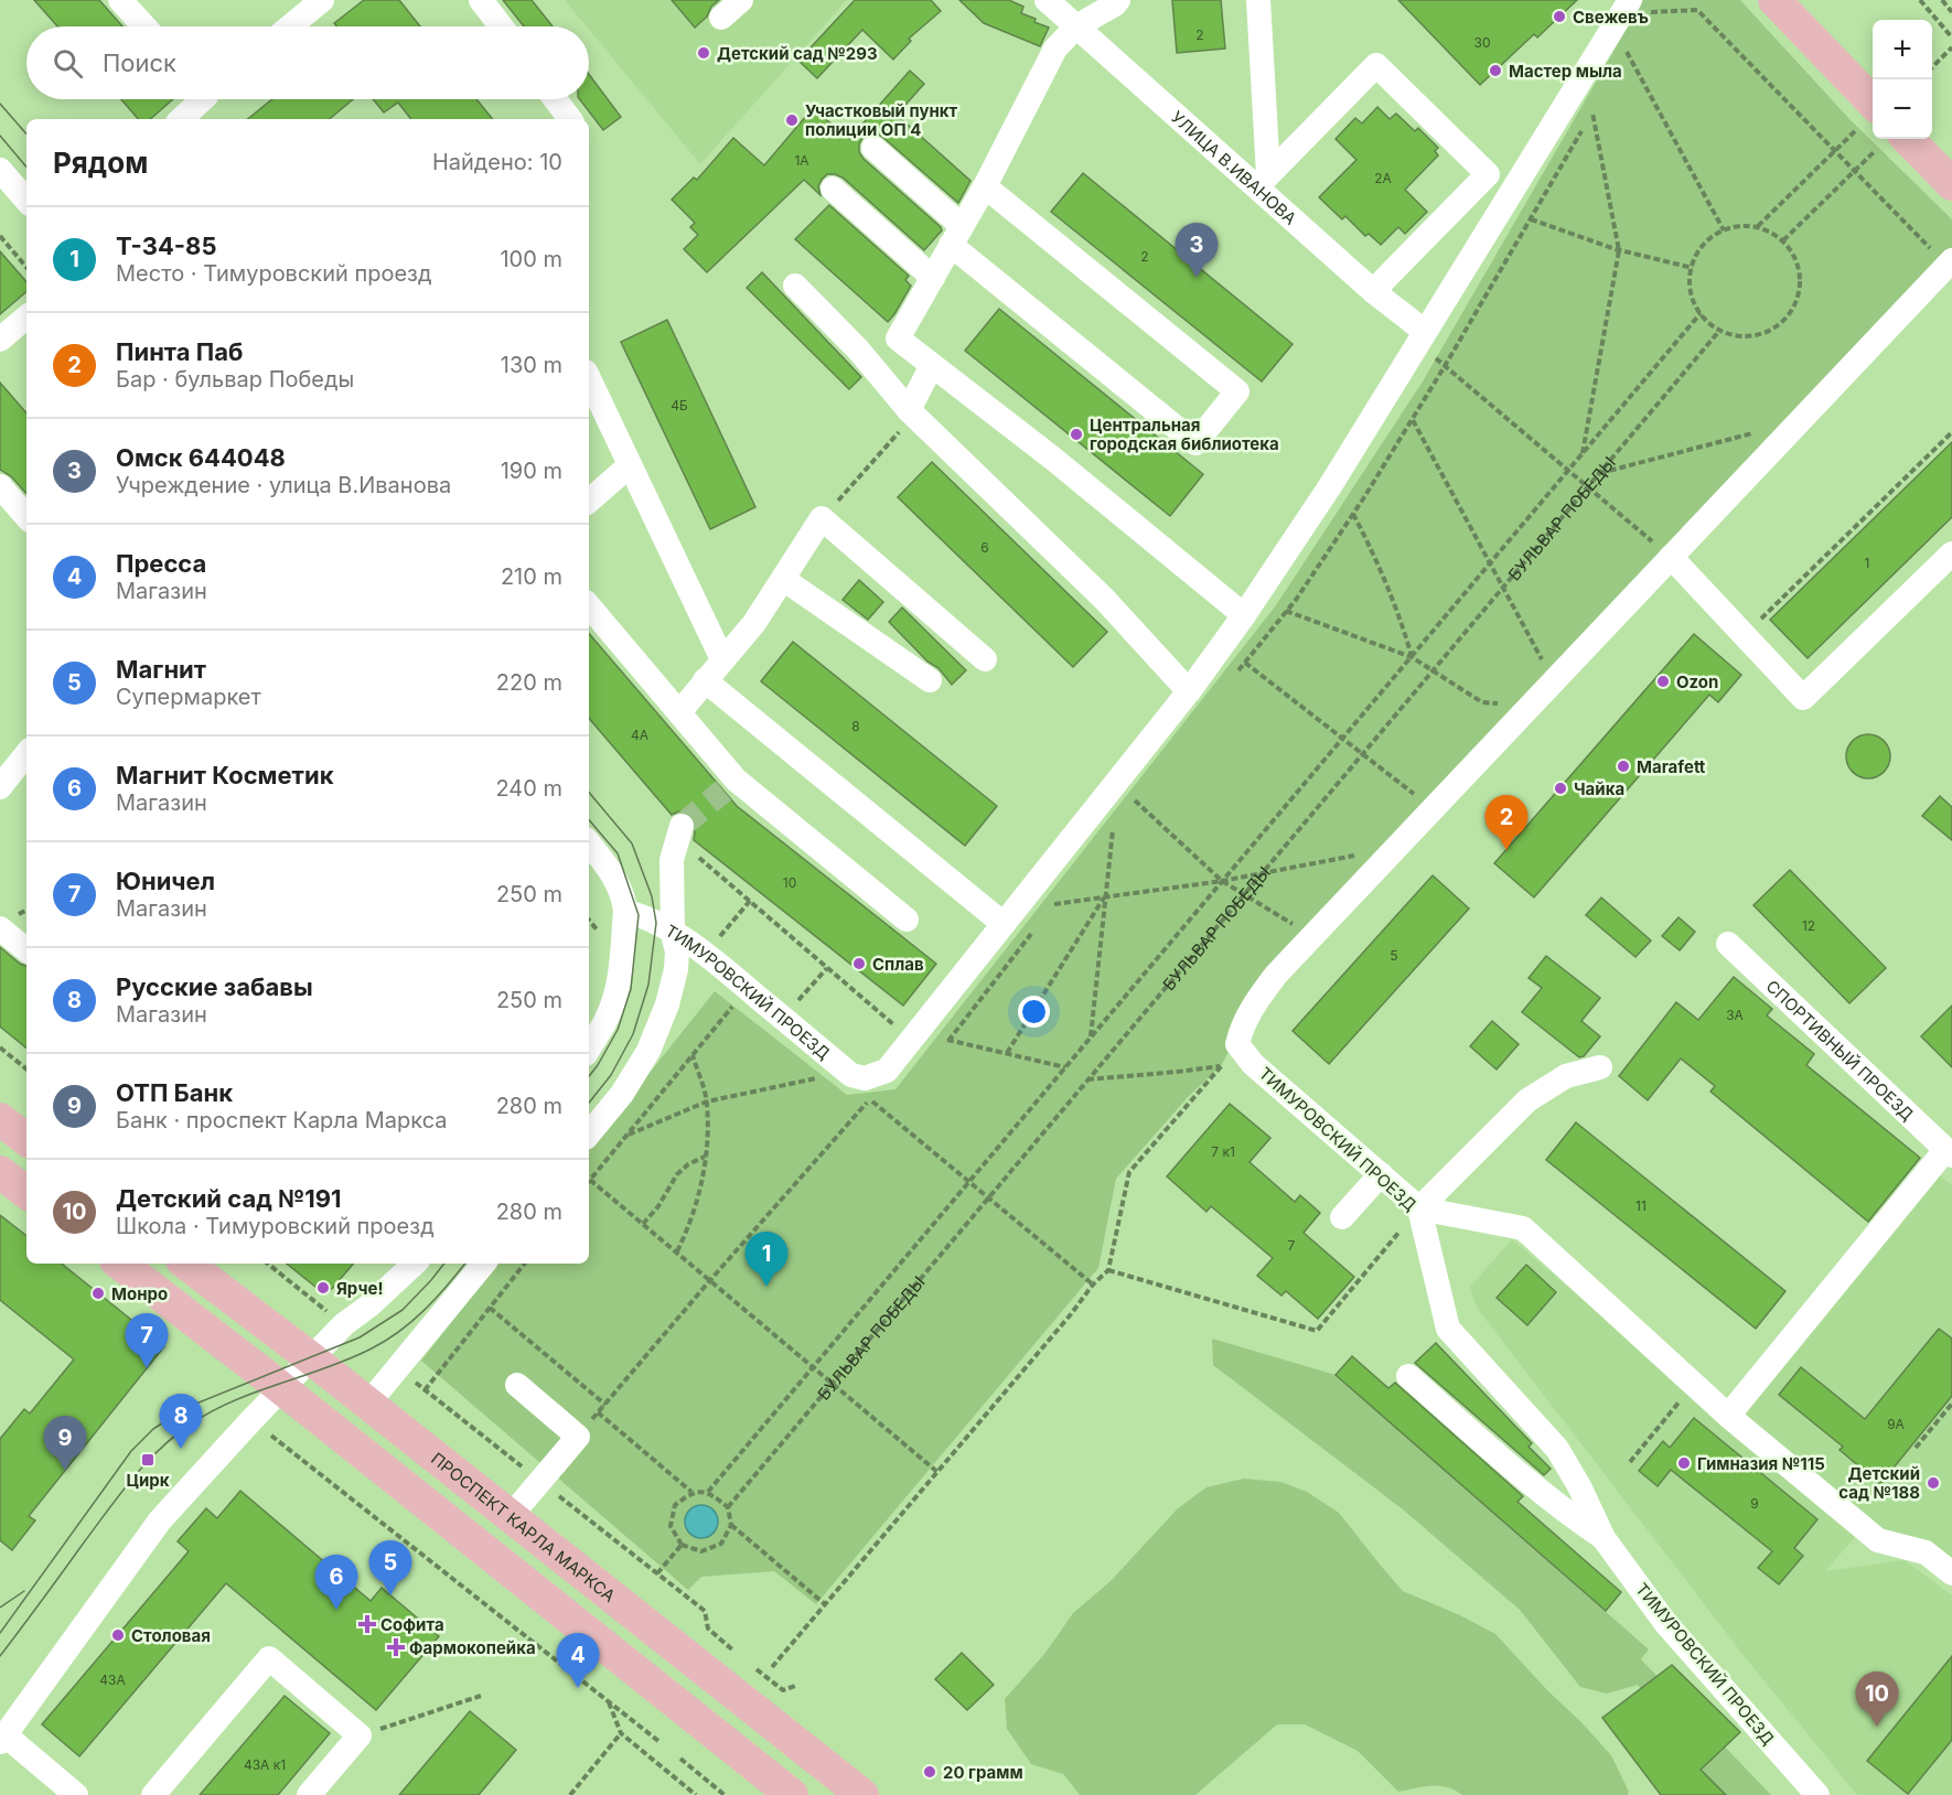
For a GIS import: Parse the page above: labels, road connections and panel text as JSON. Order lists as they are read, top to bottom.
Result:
{
  "streets": {
    "main road": ["ПРОСПЕКТ КАРЛА МАРКСА"],
    "street": ["УЛИЦА В.ИВАНОВА", "ТИМУРОВСКИЙ ПРОЕЗД", "СПОРТИВНЫЙ ПРОЕЗД"],
    "path": ["БУЛЬВАР ПОБЕДЫ"]
  },
  "places": {
    "other": [
      "Свежевъ",
      "Детский сад №293",
      "Мастер мыла",
      "Участковый пункт полиции ОП 4",
      "Центральная городская библиотека",
      "Ozon",
      "Marafett",
      "Чайка",
      "Сплав",
      "Ярче!",
      "Монро",
      "Гимназия №115",
      "Детский сад №188",
      "Столовая",
      "20 грамм"
    ],
    "transit": ["Цирк"],
    "health": ["Софита", "Фармокопейка"]
  },
  "house_numbers": [
    "2",
    "30",
    "1А",
    "2А",
    "2",
    "4Б",
    "6",
    "1",
    "8",
    "4А",
    "10",
    "12",
    "5",
    "3А",
    "7 к1",
    "11",
    "7",
    "9А",
    "9",
    "43А",
    "43А к1"
  ],
  "page": {
    "map_buttons": ["+", "−"],
    "search": "Поиск",
    "heading": ["Рядом", "Найдено: 10"],
    "list": [
      {
        "mark": "1",
        "name": "Т-34-85",
        "note": "Место · Тимуровский проезд",
        "value": "100 m"
      },
      {
        "mark": "2",
        "name": "Пинта Паб",
        "note": "Бар · бульвар Победы",
        "value": "130 m"
      },
      {
        "mark": "3",
        "name": "Омск 644048",
        "note": "Учреждение · улица В.Иванова",
        "value": "190 m"
      },
      {
        "mark": "4",
        "name": "Пресса",
        "note": "Магазин",
        "value": "210 m"
      },
      {
        "mark": "5",
        "name": "Магнит",
        "note": "Супермаркет",
        "value": "220 m"
      },
      {
        "mark": "6",
        "name": "Магнит Косметик",
        "note": "Магазин",
        "value": "240 m"
      },
      {
        "mark": "7",
        "name": "Юничел",
        "note": "Магазин",
        "value": "250 m"
      },
      {
        "mark": "8",
        "name": "Русские забавы",
        "note": "Магазин",
        "value": "250 m"
      },
      {
        "mark": "9",
        "name": "ОТП Банк",
        "note": "Банк · проспект Карла Маркса",
        "value": "280 m"
      },
      {
        "mark": "10",
        "name": "Детский сад №191",
        "note": "Школа · Тимуровский проезд",
        "value": "280 m"
      }
    ],
    "pins": [
      "3",
      "2",
      "1",
      "7",
      "8",
      "9",
      "5",
      "6",
      "4",
      "10"
    ]
  }
}
